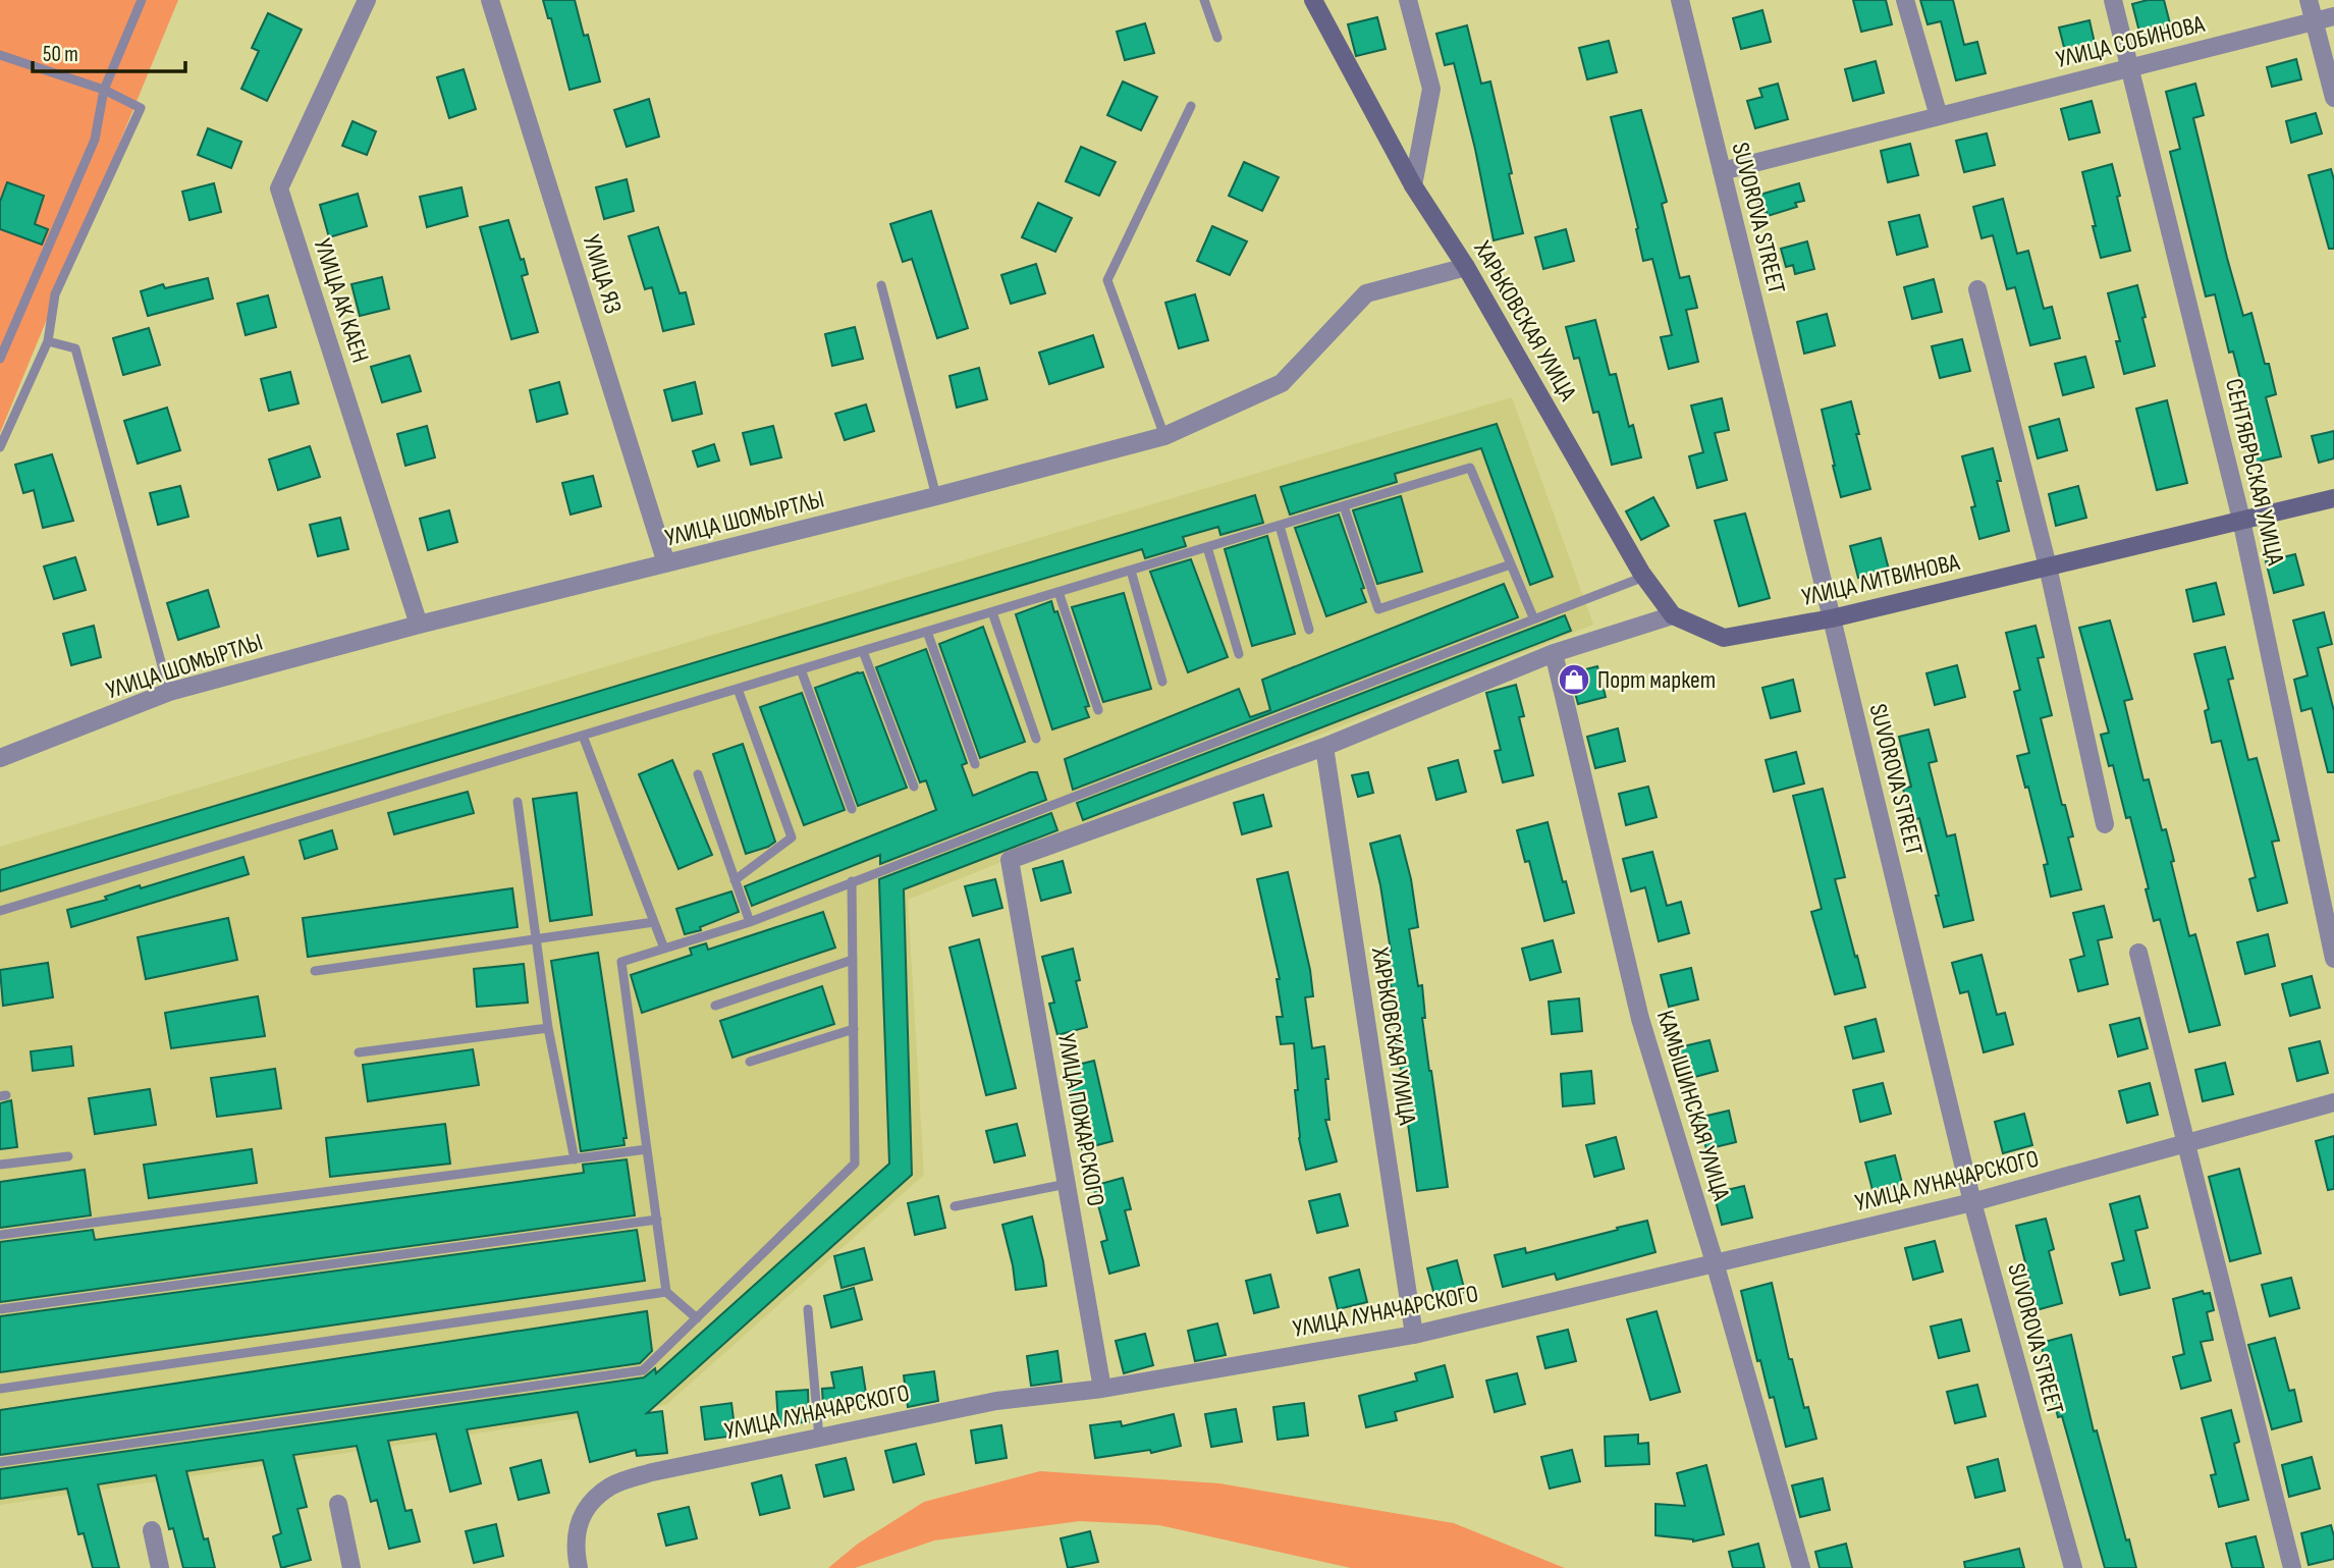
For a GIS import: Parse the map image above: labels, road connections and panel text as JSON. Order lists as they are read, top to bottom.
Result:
{
  "streets": {
    "street": [
      "УЛИЦА СОБИНОВА",
      "SUVOROVA STREET",
      "УЛИЦА ЯЗ",
      "УЛИЦА АК КАЕН",
      "ХАРЬКОВСКАЯ УЛИЦА",
      "СЕНТЯБРЬСКАЯ УЛИЦА",
      "УЛИЦА ШОМЫРТЛЫ",
      "УЛИЦА ЛИТВИНОВА",
      "КАМЫШИНСКАЯ УЛИЦА",
      "УЛИЦА ПОЖАРСКОГО",
      "УЛИЦА ЛУНАЧАРСКОГО"
    ]
  },
  "crossings": [
    ["УЛИЦА СОБИНОВА", "SUVOROVA STREET"],
    ["УЛИЦА СОБИНОВА", "СЕНТЯБРЬСКАЯ УЛИЦА"],
    ["SUVOROVA STREET", "УЛИЦА ЛИТВИНОВА"],
    ["SUVOROVA STREET", "УЛИЦА ЛУНАЧАРСКОГО"],
    ["УЛИЦА ЯЗ", "УЛИЦА ШОМЫРТЛЫ"],
    ["УЛИЦА АК КАЕН", "УЛИЦА ШОМЫРТЛЫ"],
    ["ХАРЬКОВСКАЯ УЛИЦА", "УЛИЦА ШОМЫРТЛЫ"],
    ["ХАРЬКОВСКАЯ УЛИЦА", "УЛИЦА ЛИТВИНОВА"],
    ["ХАРЬКОВСКАЯ УЛИЦА", "УЛИЦА ПОЖАРСКОГО"],
    ["ХАРЬКОВСКАЯ УЛИЦА", "УЛИЦА ЛУНАЧАРСКОГО"],
    ["СЕНТЯБРЬСКАЯ УЛИЦА", "УЛИЦА ЛИТВИНОВА"],
    ["КАМЫШИНСКАЯ УЛИЦА", "УЛИЦА ЛУНАЧАРСКОГО"],
    ["УЛИЦА ПОЖАРСКОГО", "УЛИЦА ЛУНАЧАРСКОГО"]
  ],
  "places": {
    "shop": ["Порт маркет"]
  },
  "scale_bar": "50 m"
}
